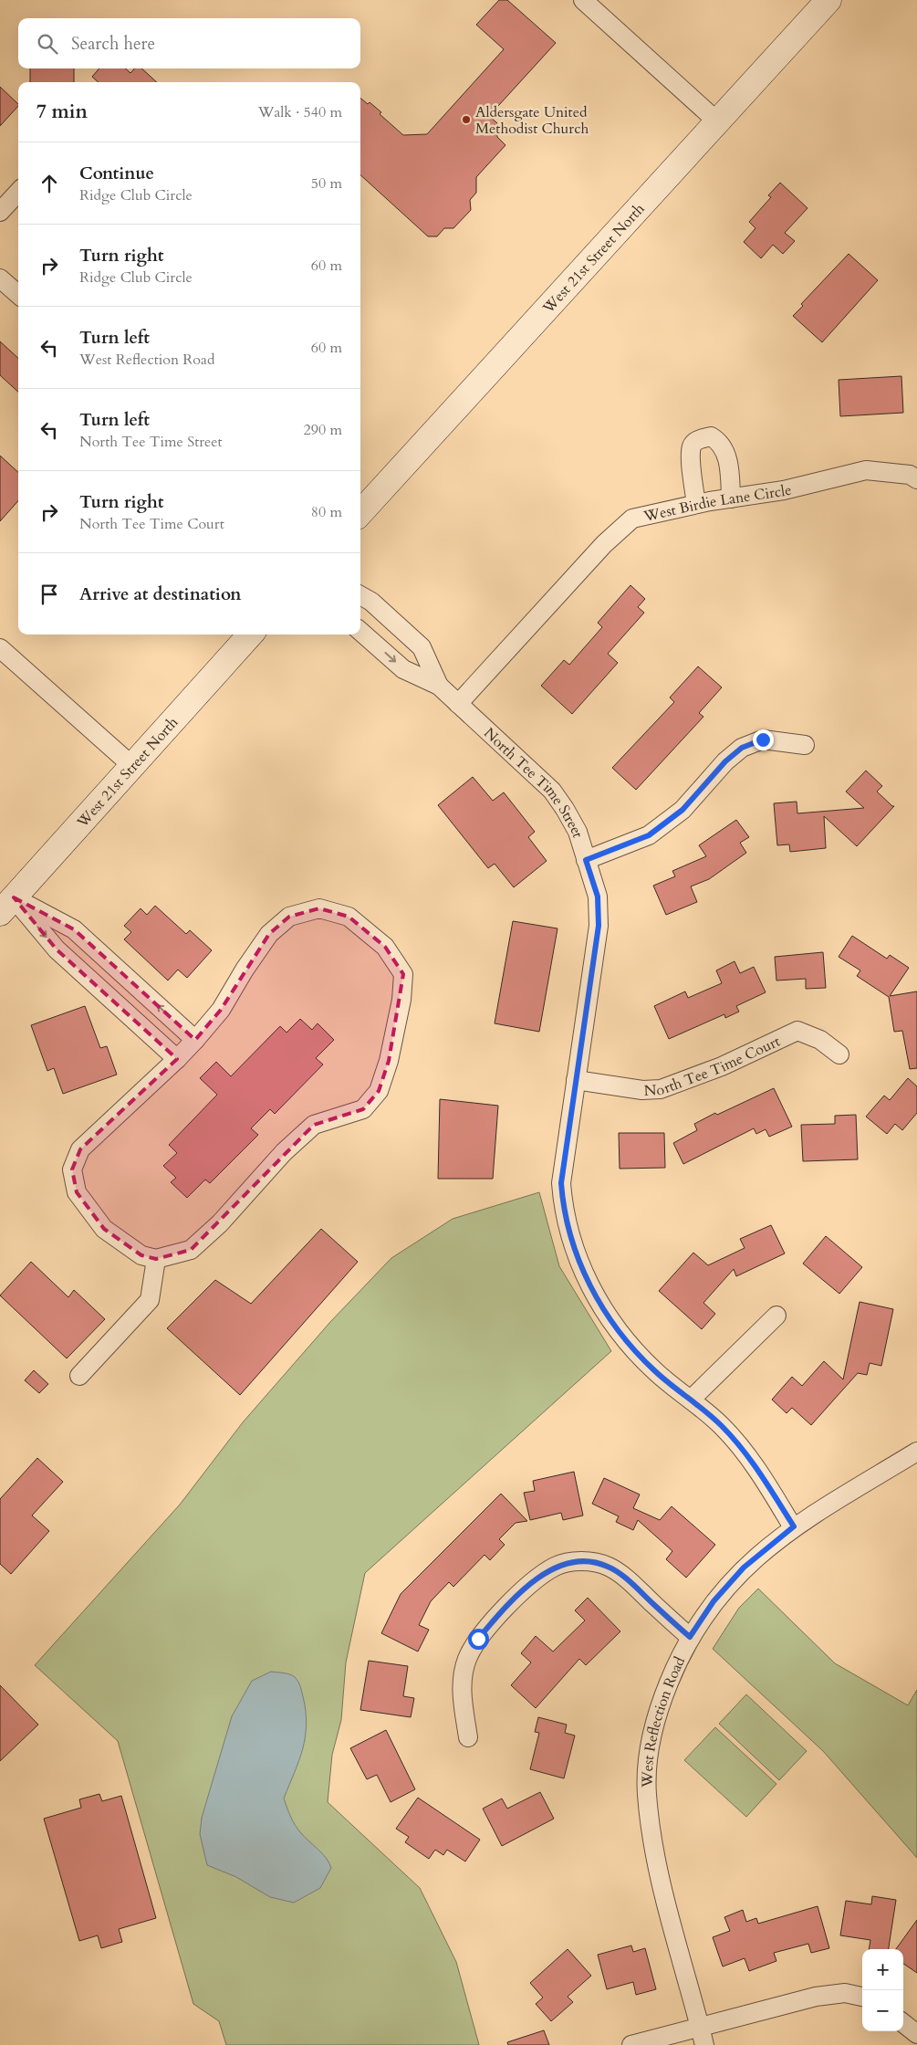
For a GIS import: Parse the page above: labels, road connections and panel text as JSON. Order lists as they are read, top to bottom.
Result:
{
  "streets": {
    "main road": ["West 21st Street North"],
    "street": [
      "West Birdie Lane Circle",
      "North Tee Time Street",
      "North Tee Time Court",
      "West Reflection Road"
    ]
  },
  "crossings": [
    ["West Birdie Lane Circle", "North Tee Time Street"],
    ["North Tee Time Street", "North Tee Time Court"],
    ["North Tee Time Street", "West Reflection Road"]
  ],
  "places": ["Aldersgate United Methodist Church"],
  "page": {
    "search": "Search here",
    "heading": ["7 min", "Walk · 540 m"],
    "list": [
      ["Continue", "Ridge Club Circle", "50 m"],
      ["Turn right", "Ridge Club Circle", "60 m"],
      ["Turn left", "West Reflection Road", "60 m"],
      ["Turn left", "North Tee Time Street", "290 m"],
      ["Turn right", "North Tee Time Court", "80 m"],
      "Arrive at destination"
    ],
    "map_buttons": ["+", "−"]
  }
}
